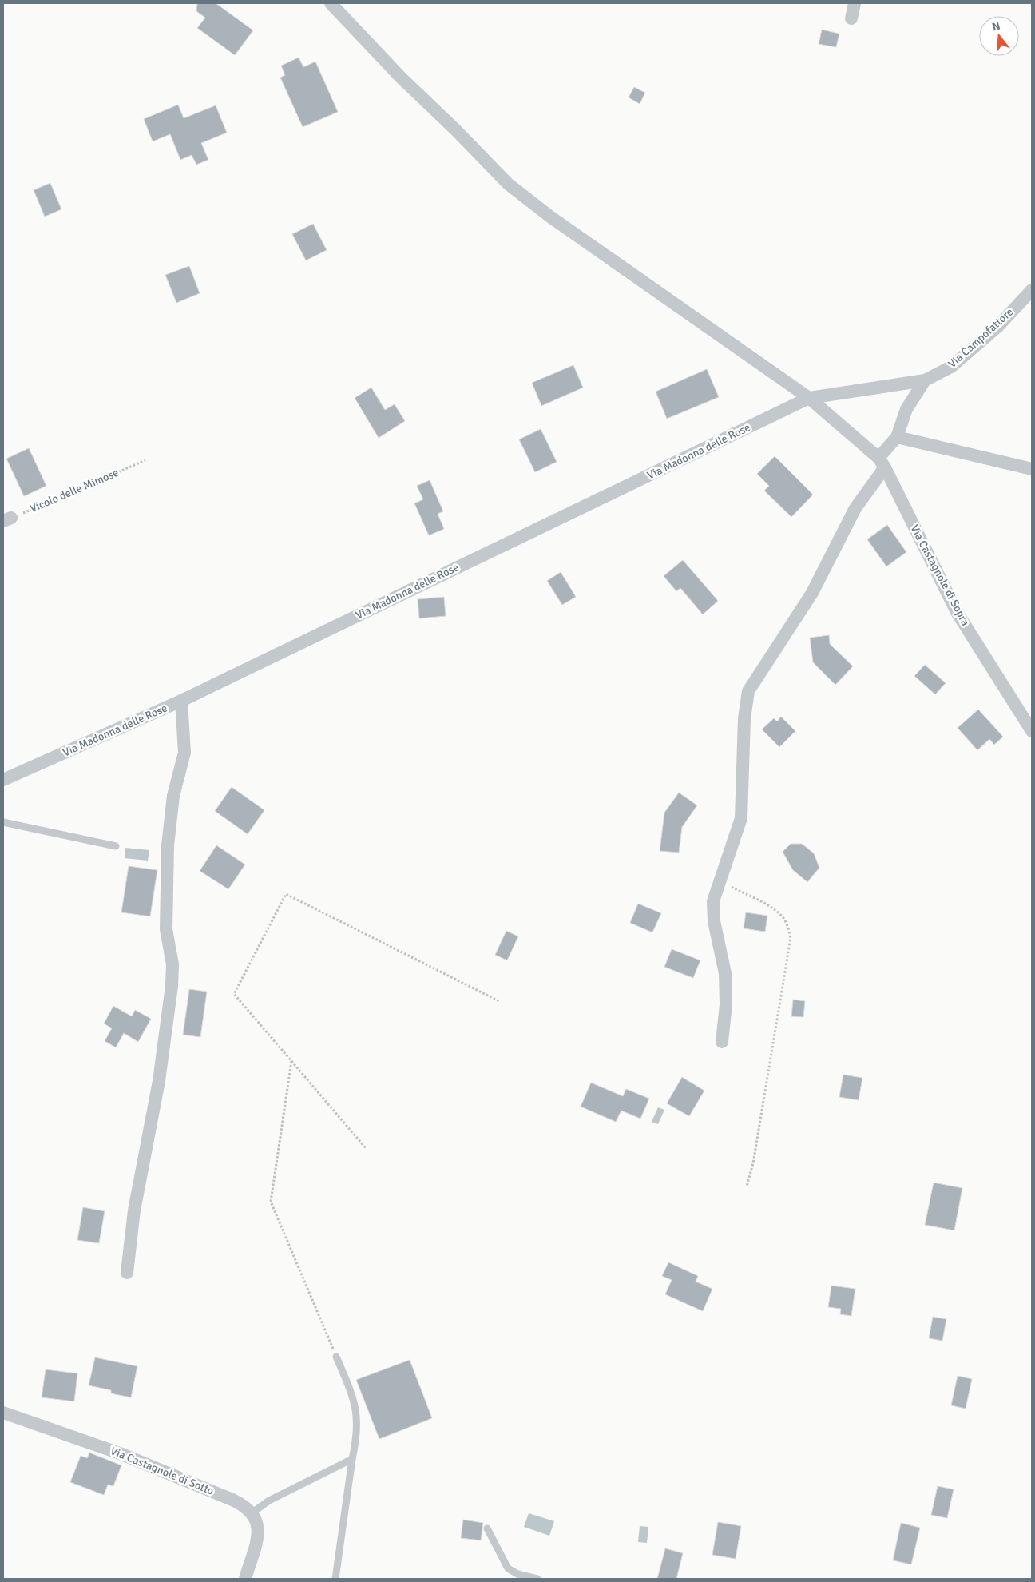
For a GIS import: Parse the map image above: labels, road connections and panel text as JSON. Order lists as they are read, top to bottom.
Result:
{
  "streets": {
    "street": [
      "Via Campofattore",
      "Via Madonna delle Rose",
      "Via Castagnole di Sopra",
      "Via Castagnole di Sotto"
    ],
    "path": ["Vicolo delle Mimose"]
  },
  "crossings": [
    ["Via Campofattore", "Via Madonna delle Rose"]
  ],
  "north": "top"
}
